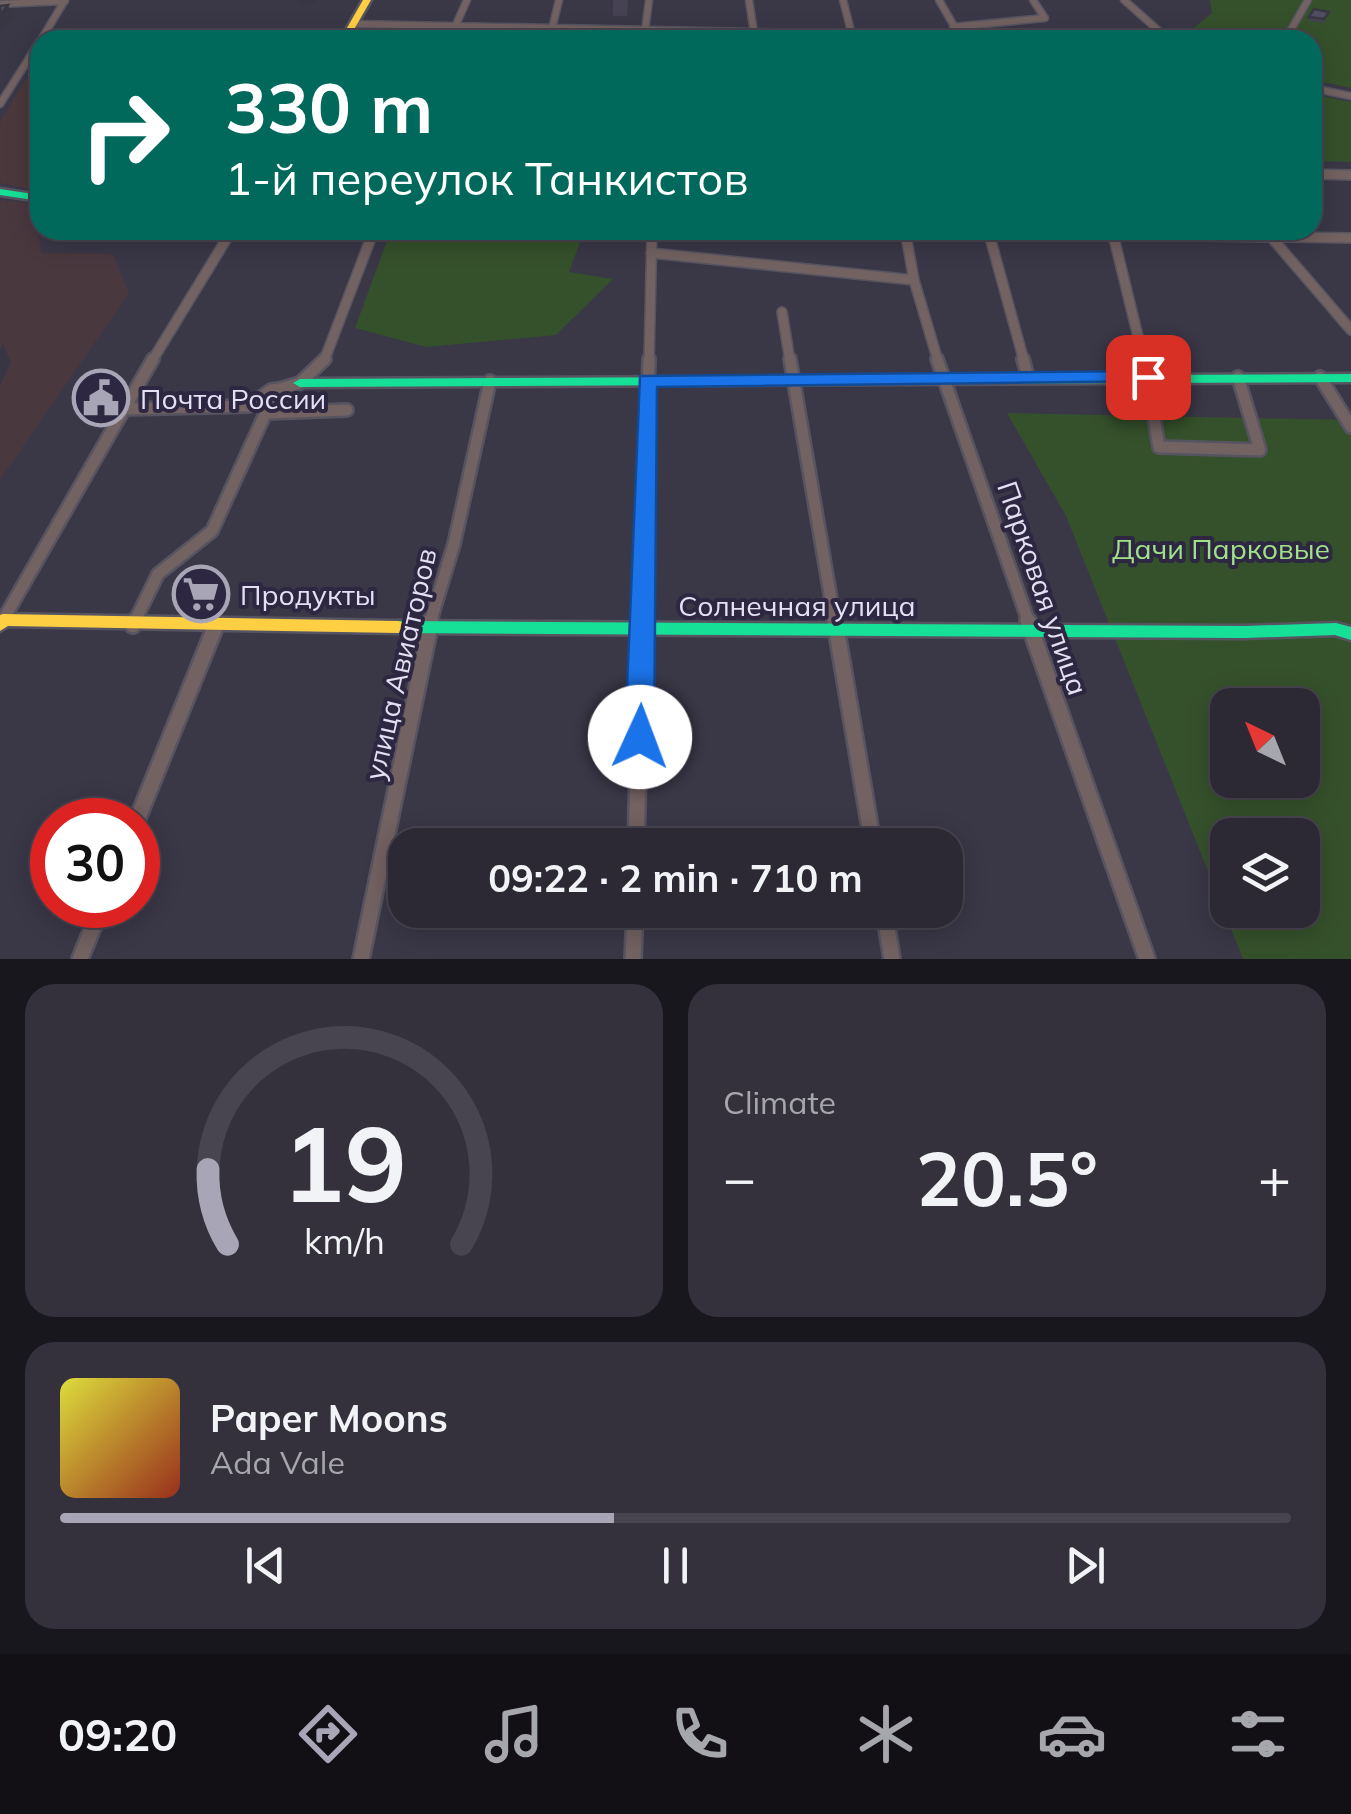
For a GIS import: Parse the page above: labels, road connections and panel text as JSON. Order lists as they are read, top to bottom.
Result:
{
  "streets": {
    "street": ["Парковая улица", "Солнечная улица", "улица Авиаторов"]
  },
  "crossings": [
    ["Парковая улица", "Солнечная улица"],
    ["Солнечная улица", "улица Авиаторов"]
  ],
  "parks": ["Дачи Парковые"],
  "places": {
    "public building": ["Почта России"],
    "supermarket": ["Продукты"]
  },
  "north": "top left",
  "page": {
    "turn": ["330 m", "1-й переулок Танкистов"],
    "limit": "30",
    "trip": "09:22 · 2 min · 710 m",
    "tile": "Climate",
    "heat": ["−", "20.5°", "+"],
    "song": ["Paper Moons", "Ada Vale"],
    "tabs": "09:20",
    "gauge": ["19", "km/h"]
  }
}
